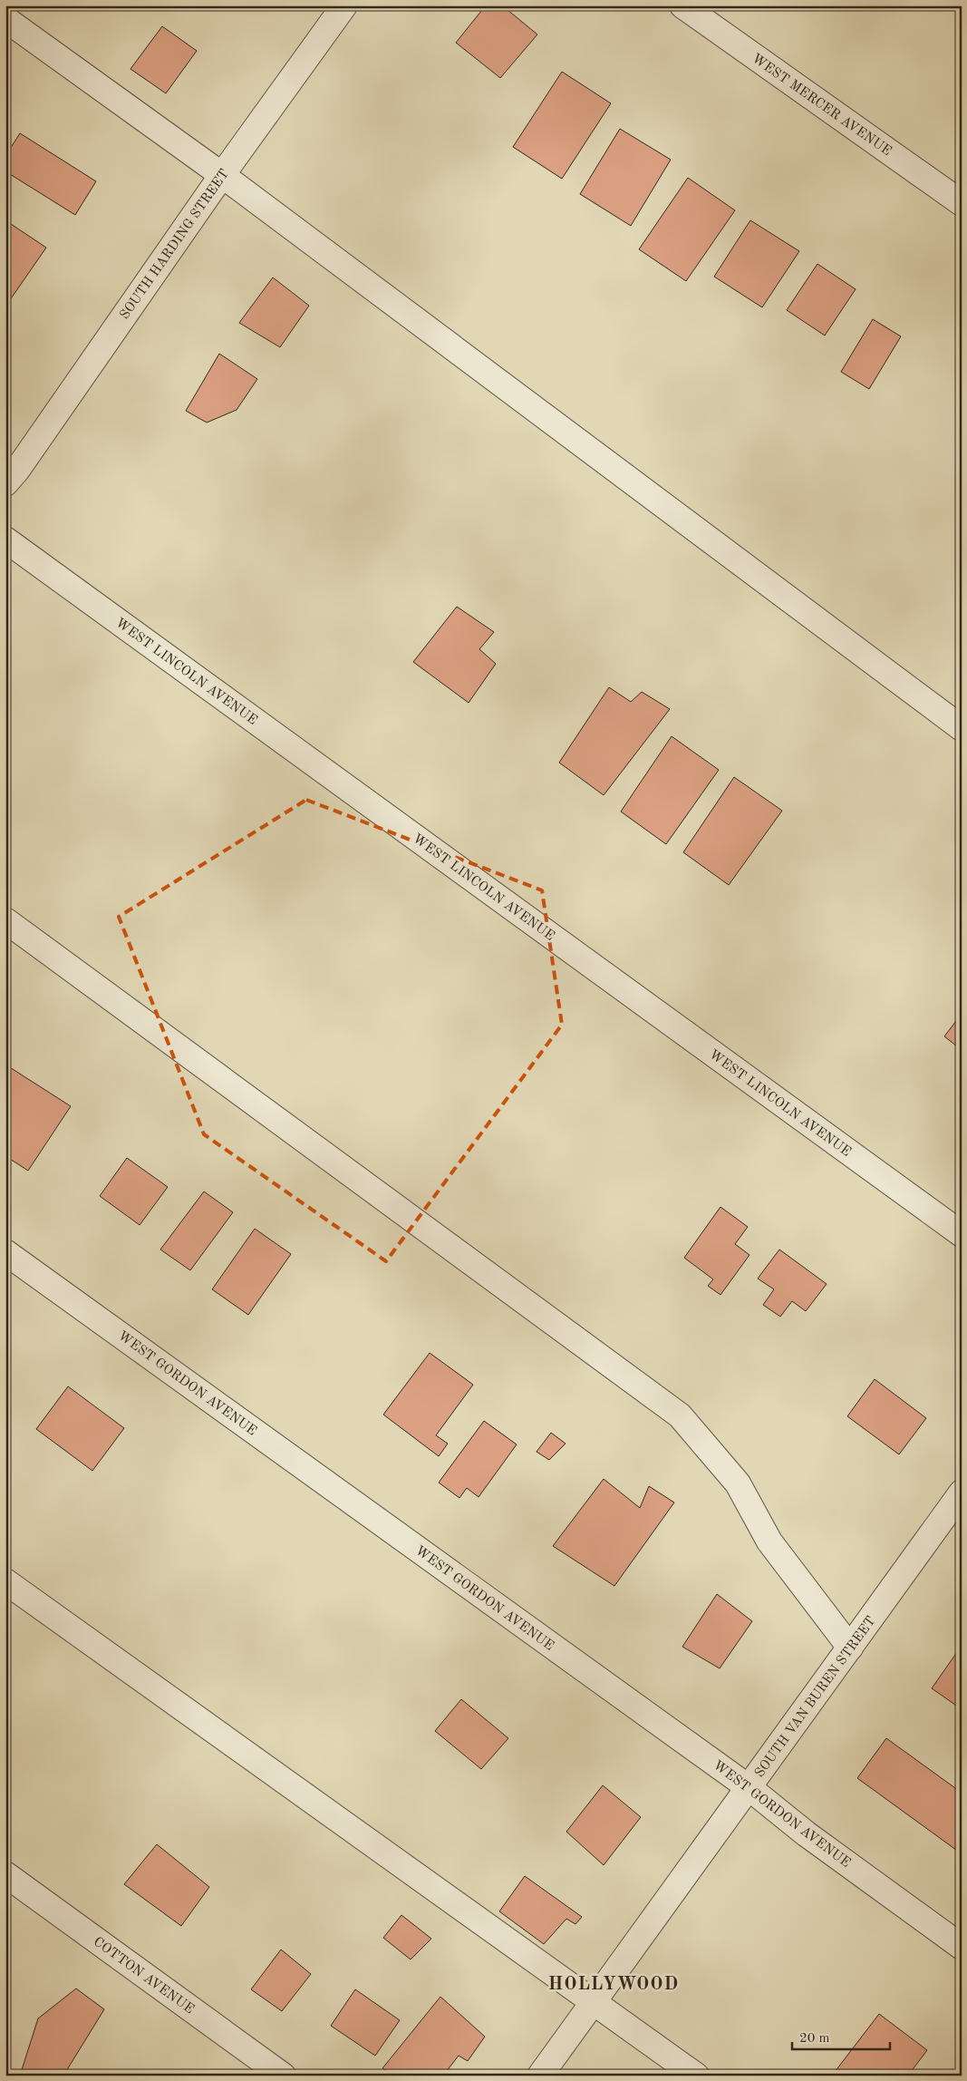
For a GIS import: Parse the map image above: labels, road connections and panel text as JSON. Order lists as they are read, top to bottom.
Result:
{
  "streets": {
    "street": [
      "WEST MERCER AVENUE",
      "SOUTH HARDING STREET",
      "WEST LINCOLN AVENUE",
      "WEST GORDON AVENUE",
      "SOUTH VAN BUREN STREET",
      "COTTON AVENUE"
    ]
  },
  "crossings": [
    ["WEST GORDON AVENUE", "SOUTH VAN BUREN STREET"]
  ],
  "districts": ["HOLLYWOOD"],
  "scale_bar": "20 m"
}
